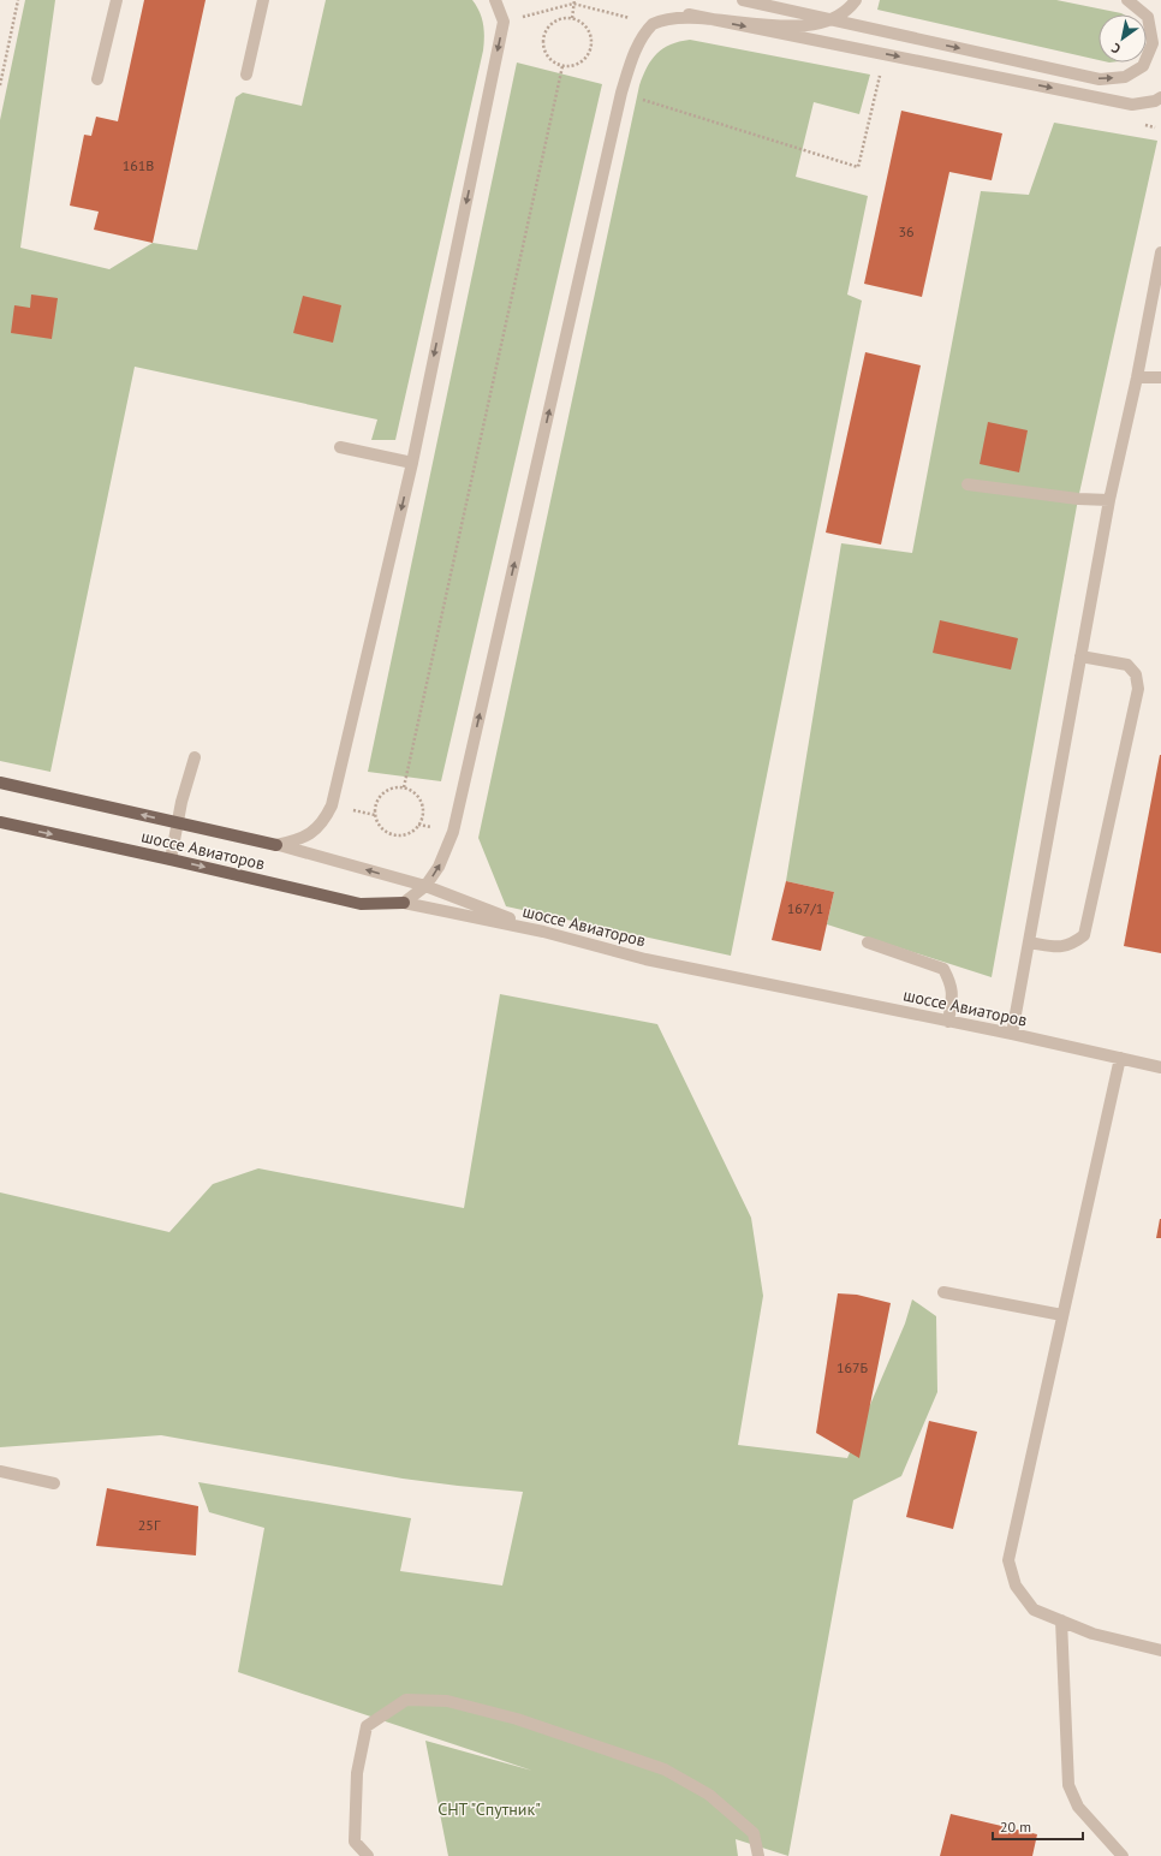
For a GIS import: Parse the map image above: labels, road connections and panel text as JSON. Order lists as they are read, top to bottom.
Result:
{
  "streets": {
    "main road": ["шоссе Авиаторов"]
  },
  "parks": ["СНТ \"Спутник\""],
  "house_numbers": [
    "161В",
    "36",
    "167/1",
    "167Б",
    "25Г"
  ],
  "scale_bar": "20 m",
  "north": "bottom left"
}
